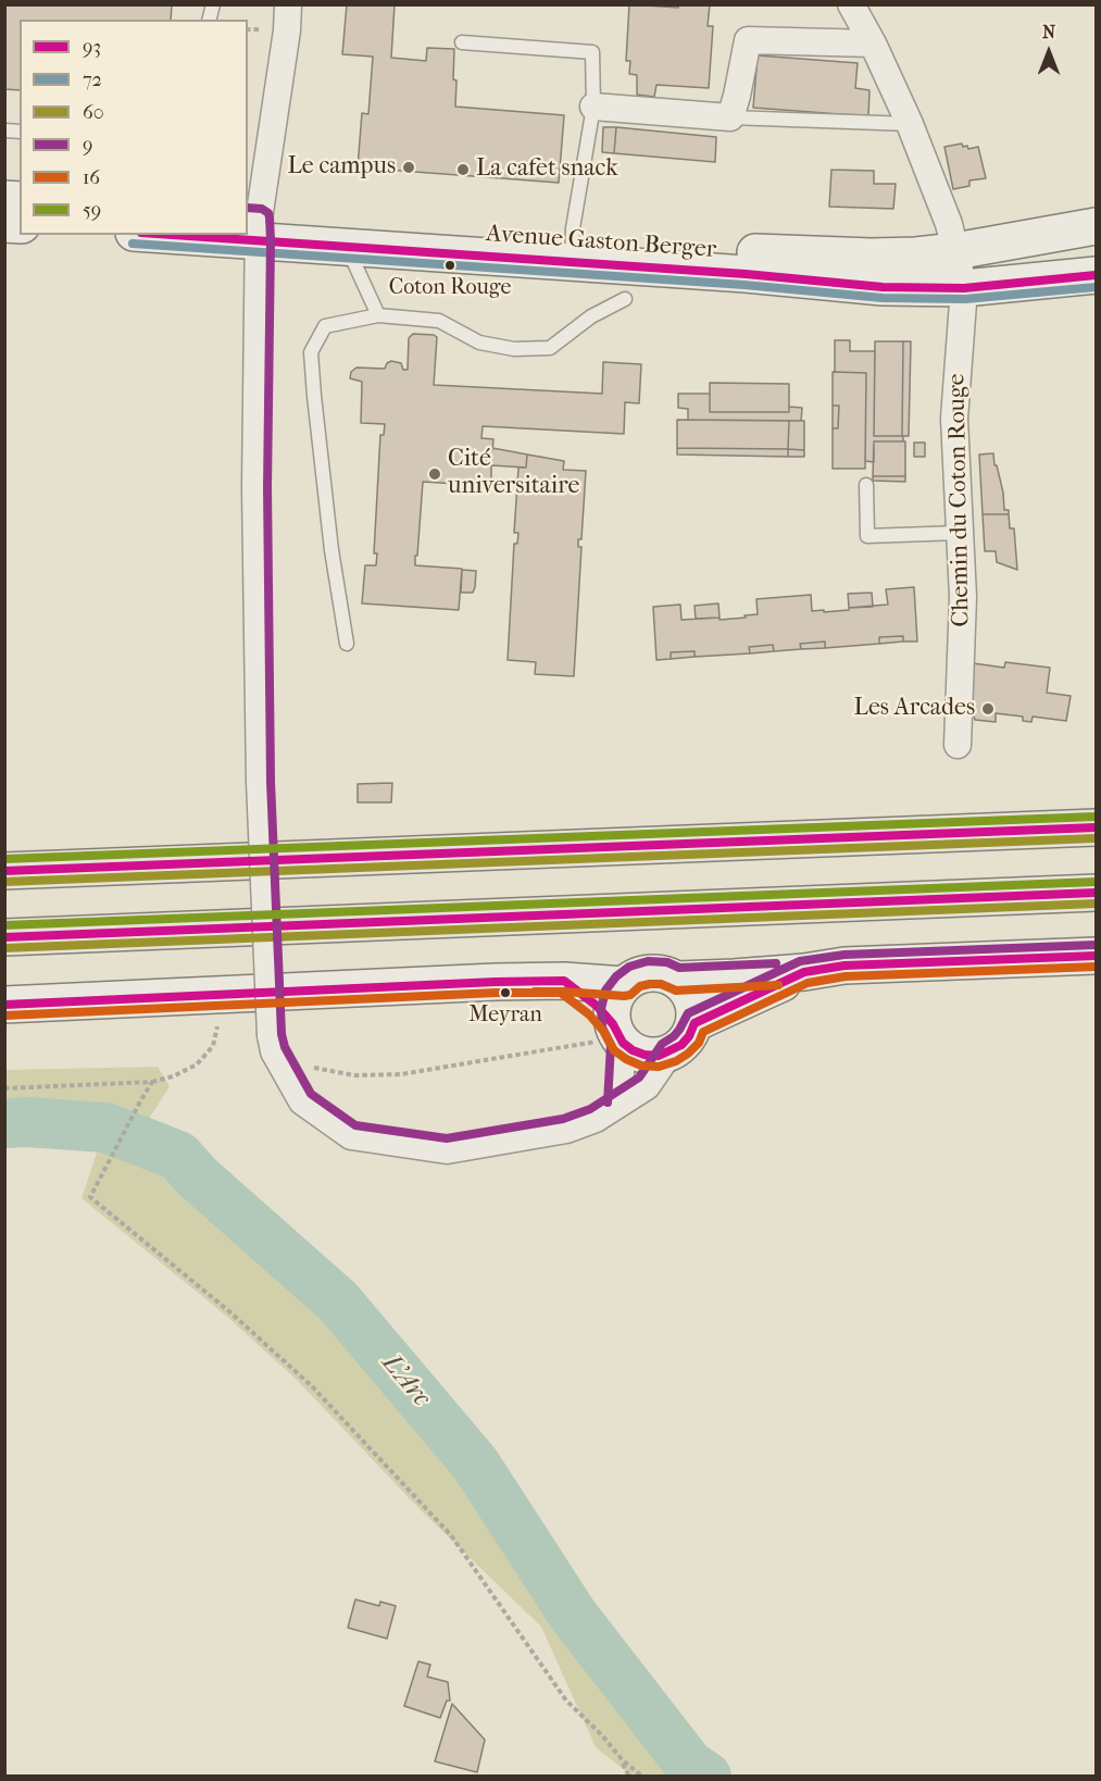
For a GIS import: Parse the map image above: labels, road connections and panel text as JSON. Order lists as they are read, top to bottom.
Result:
{
  "streets": {
    "main road": ["Avenue Gaston Berger"],
    "street": ["Chemin du Coton Rouge"]
  },
  "crossings": [
    ["Avenue Gaston Berger", "Chemin du Coton Rouge"]
  ],
  "water": ["L'Arc"],
  "places": [
    "Le campus",
    "La cafet snack",
    "Coton Rouge",
    "Cité universitaire",
    "Les Arcades",
    "Meyran"
  ],
  "lines": [
    "transit line 9",
    "transit line 93",
    "transit line 72",
    "transit line 59",
    "transit line 60",
    "transit line 16"
  ],
  "legend": [
    "93",
    "72",
    "60",
    "9",
    "16",
    "59"
  ],
  "north": "top"
}
